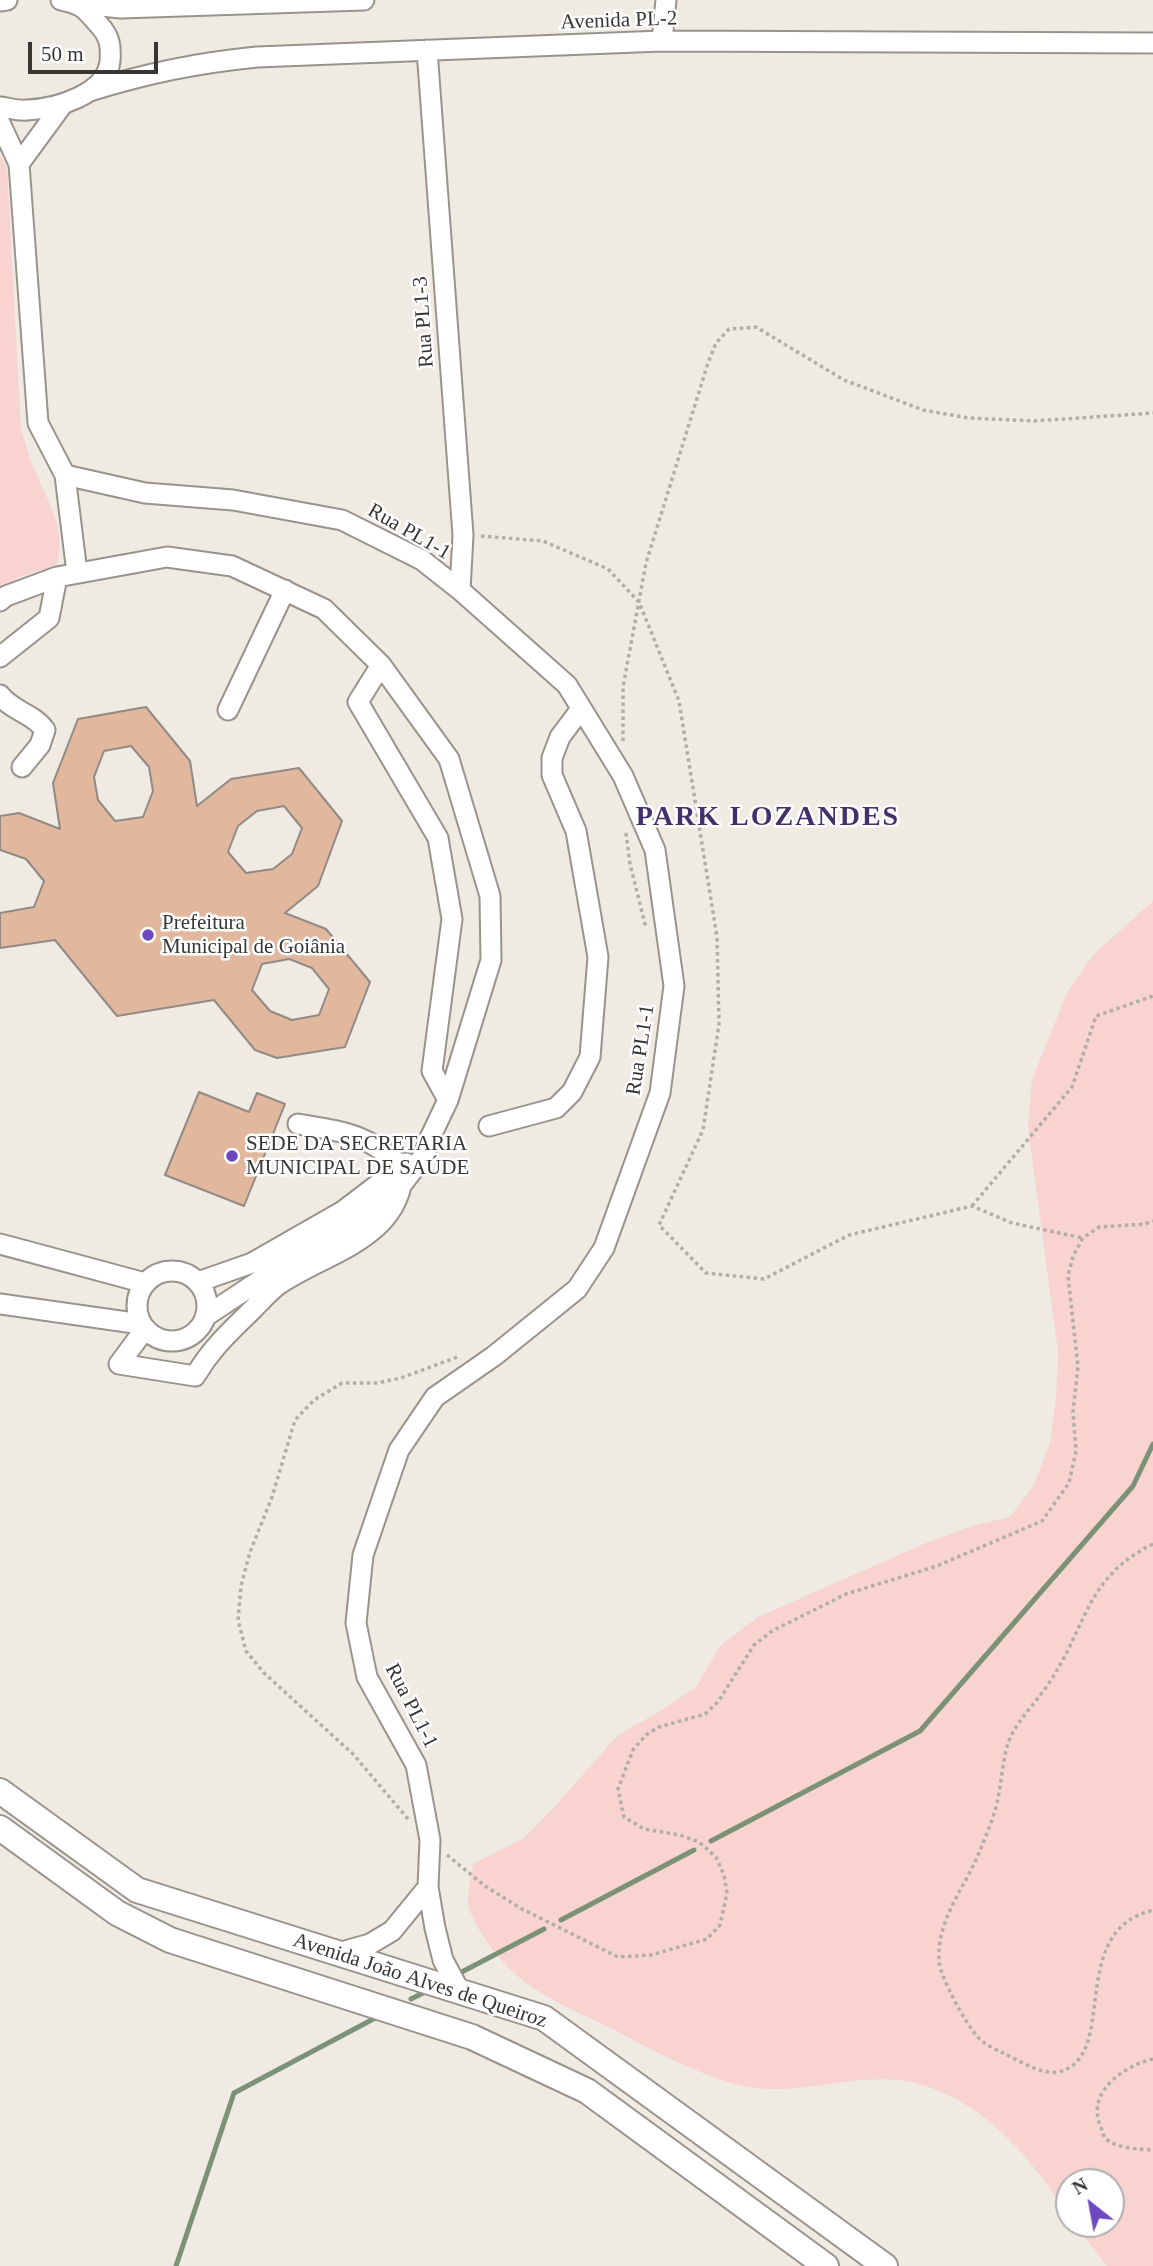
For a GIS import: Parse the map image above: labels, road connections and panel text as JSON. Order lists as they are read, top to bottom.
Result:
{
  "streets": {
    "main road": ["Avenida João Alves de Queiroz"],
    "street": ["Avenida PL-2", "Rua PL1-3", "Rua PL1-1"]
  },
  "crossings": [
    ["Avenida PL-2", "Rua PL1-3"],
    ["Rua PL1-3", "Rua PL1-1"],
    ["Rua PL1-1", "Avenida João Alves de Queiroz"]
  ],
  "districts": ["PARK LOZANDES"],
  "places": ["Prefeitura Municipal de Goiânia", "SEDE DA SECRETARIA MUNICIPAL DE SAÚDE"],
  "scale_bar": "50 m",
  "north": "top left"
}
